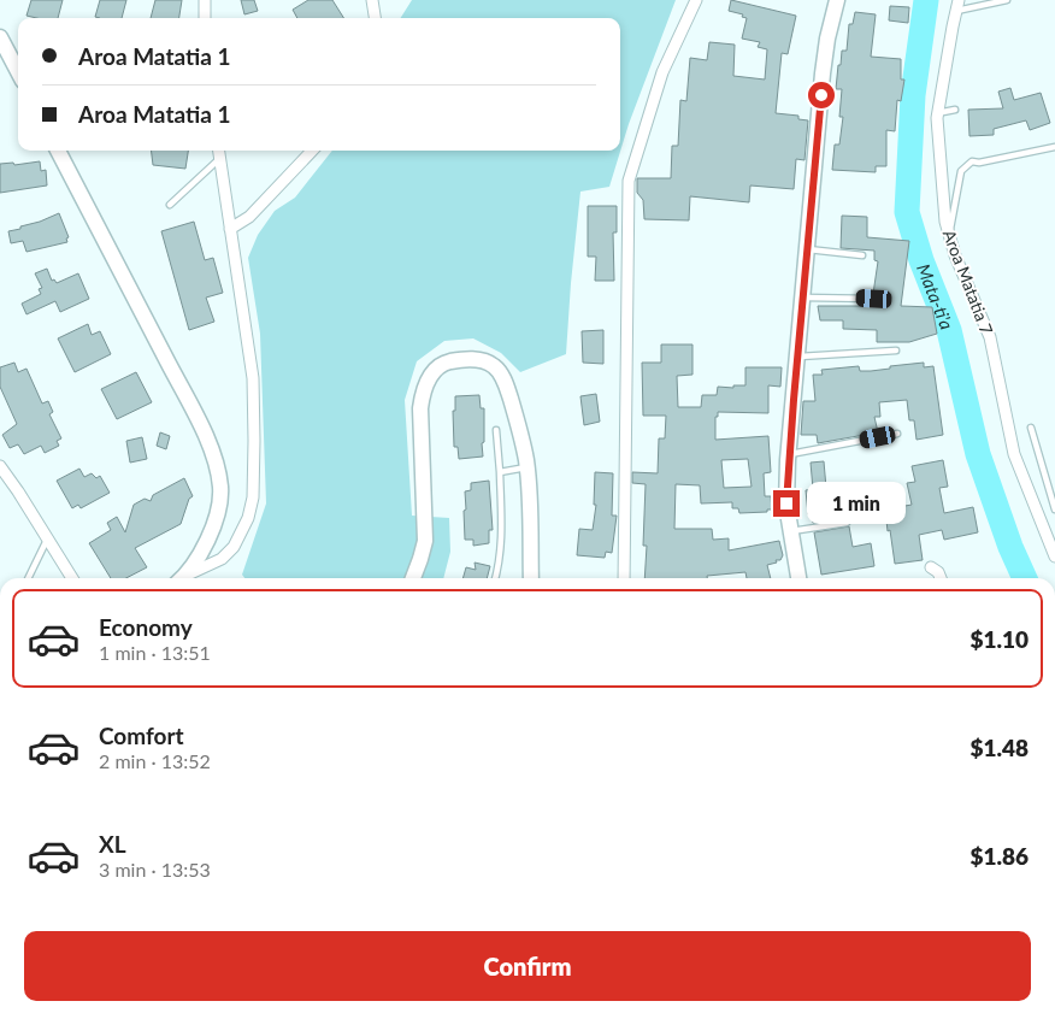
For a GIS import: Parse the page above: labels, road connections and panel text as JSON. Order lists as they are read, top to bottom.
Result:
{
  "streets": {
    "street": ["Aroa Matatia 7"]
  },
  "water": ["Mata-ti'a"],
  "page": {
    "banner": ["Aroa Matatia 1", "Aroa Matatia 1"],
    "bubble": "1 min",
    "list": [
      {
        "name": "Economy",
        "note": "1 min · 13:51",
        "value": "$1.10"
      },
      {
        "name": "Comfort",
        "note": "2 min · 13:52",
        "value": "$1.48"
      },
      {
        "name": "XL",
        "note": "3 min · 13:53",
        "value": "$1.86"
      }
    ],
    "buttons": "Confirm"
  }
}
